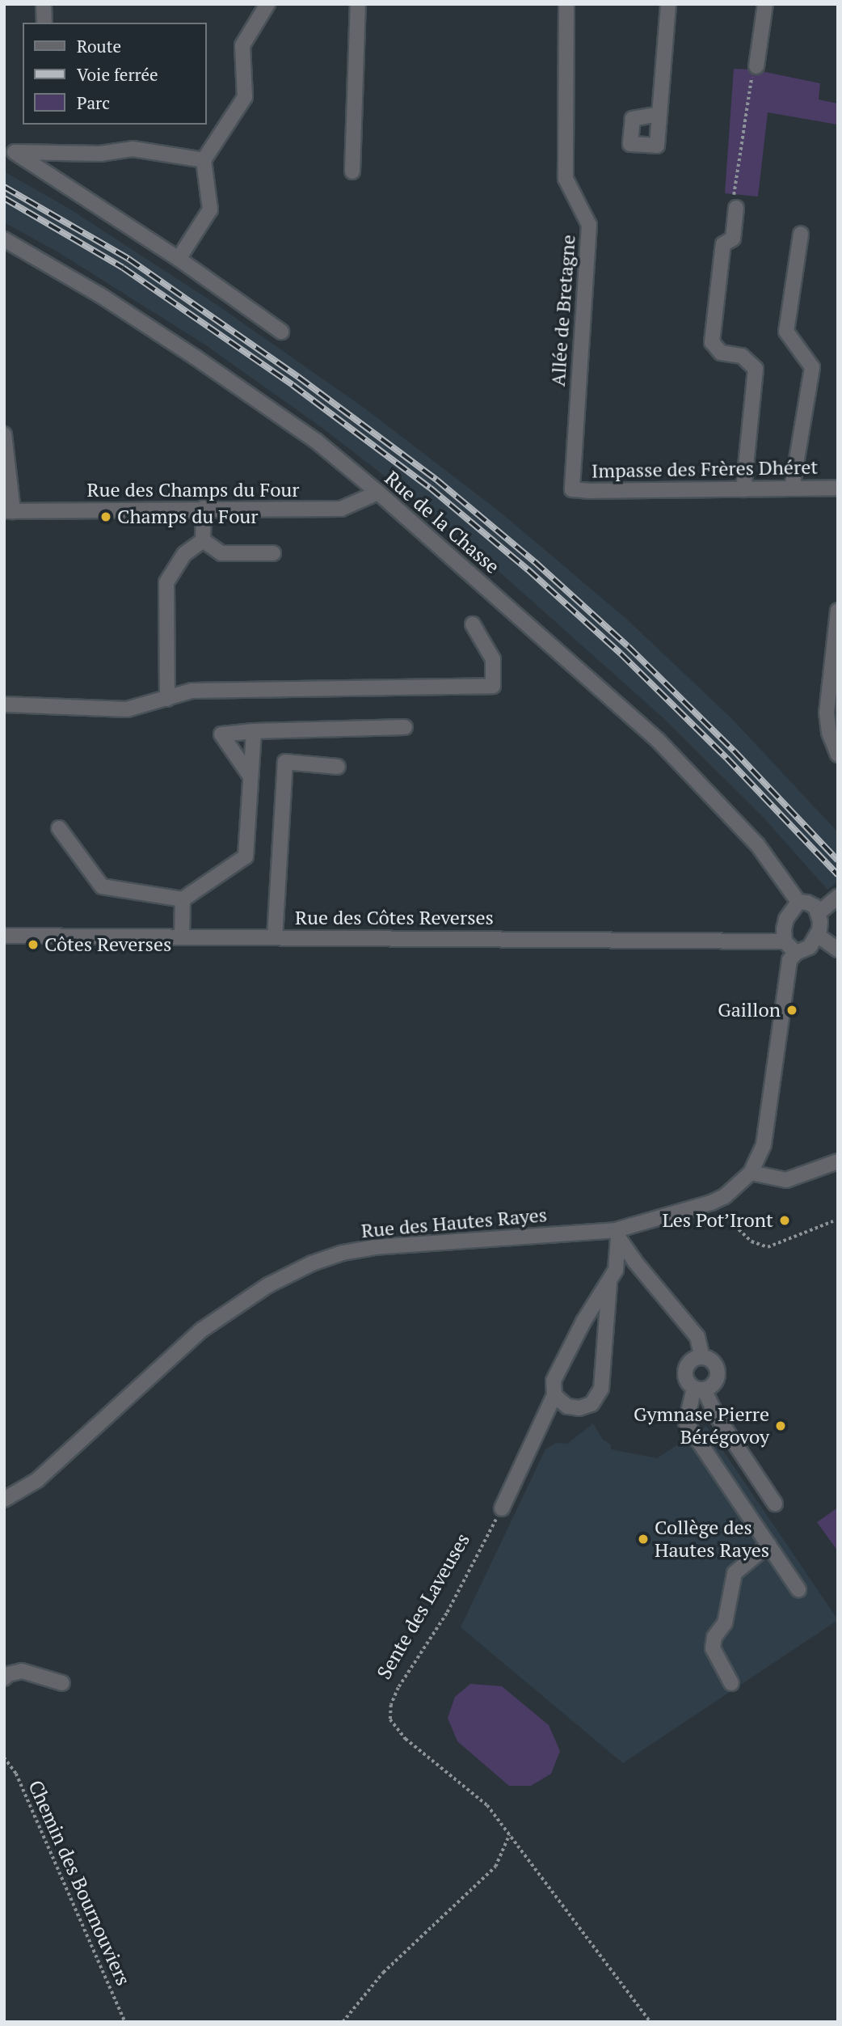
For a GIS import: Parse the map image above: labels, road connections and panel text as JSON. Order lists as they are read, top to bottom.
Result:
{
  "streets": {
    "street": [
      "Allée de Bretagne",
      "Impasse des Frères Dhéret",
      "Rue des Champs du Four",
      "Rue de la Chasse",
      "Rue des Côtes Reverses",
      "Rue des Hautes Rayes"
    ],
    "path": ["Sente des Laveuses", "Chemin des Bournouviers"]
  },
  "crossings": [
    ["Allée de Bretagne", "Impasse des Frères Dhéret"],
    ["Rue des Champs du Four", "Rue de la Chasse"],
    ["Rue de la Chasse", "Rue des Côtes Reverses"]
  ],
  "places": [
    "Champs du Four",
    "Côtes Reverses",
    "Gaillon",
    "Les Pot’Iront",
    "Gymnase Pierre Bérégovoy",
    "Collège des Hautes Rayes"
  ],
  "legend": ["Route", "Voie ferrée", "Parc"]
}
